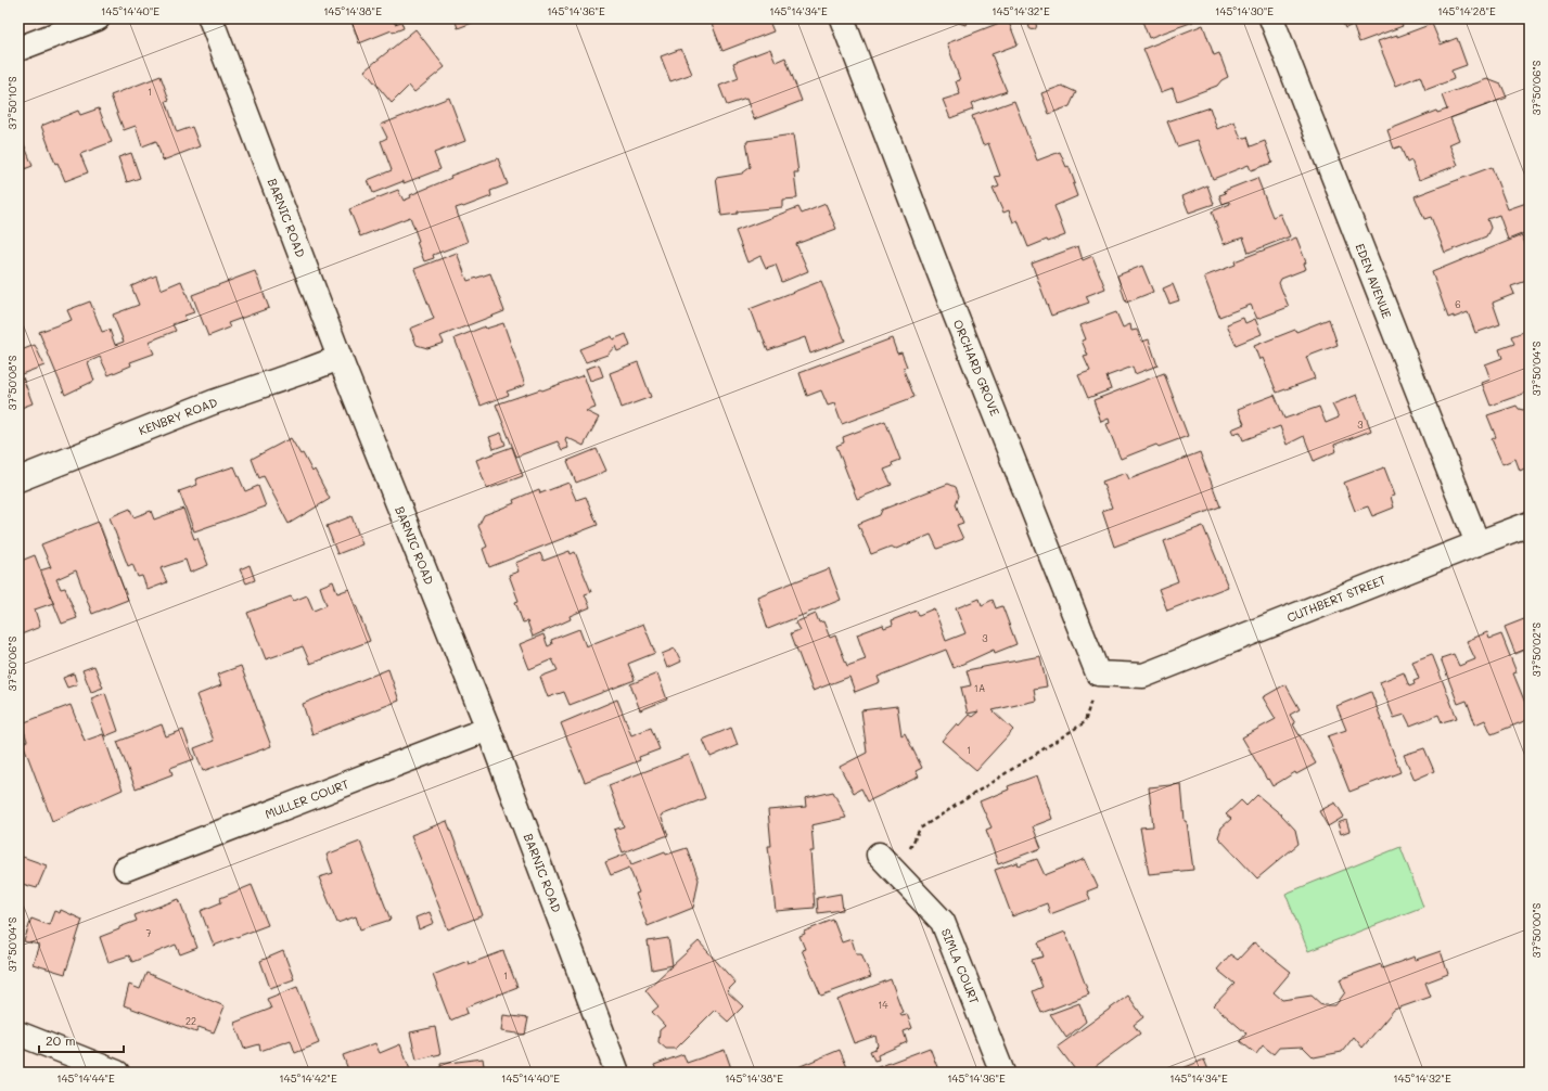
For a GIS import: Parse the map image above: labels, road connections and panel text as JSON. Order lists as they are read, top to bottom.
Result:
{
  "streets": {
    "street": [
      "BARNIC ROAD",
      "EDEN AVENUE",
      "ORCHARD GROVE",
      "KENBRY ROAD",
      "CUTHBERT STREET",
      "MULLER COURT",
      "SIMLA COURT"
    ]
  },
  "crossings": [
    ["BARNIC ROAD", "KENBRY ROAD"],
    ["BARNIC ROAD", "MULLER COURT"],
    ["EDEN AVENUE", "CUTHBERT STREET"],
    ["ORCHARD GROVE", "CUTHBERT STREET"]
  ],
  "house_numbers": [
    "1",
    "6",
    "3",
    "3",
    "1A",
    "1",
    "7",
    "1",
    "14",
    "22"
  ],
  "scale_bar": "20 m",
  "coordinates": [
    "145°14'40\"E",
    "145°14'38\"E",
    "145°14'36\"E",
    "145°14'34\"E",
    "145°14'32\"E",
    "145°14'30\"E",
    "145°14'28\"E",
    "37°50'06\"S",
    "37°50'10\"S",
    "37°50'04\"S",
    "37°50'08\"S",
    "37°50'02\"S",
    "37°50'00\"S",
    "145°14'44\"E",
    "145°14'42\"E"
  ]
}
